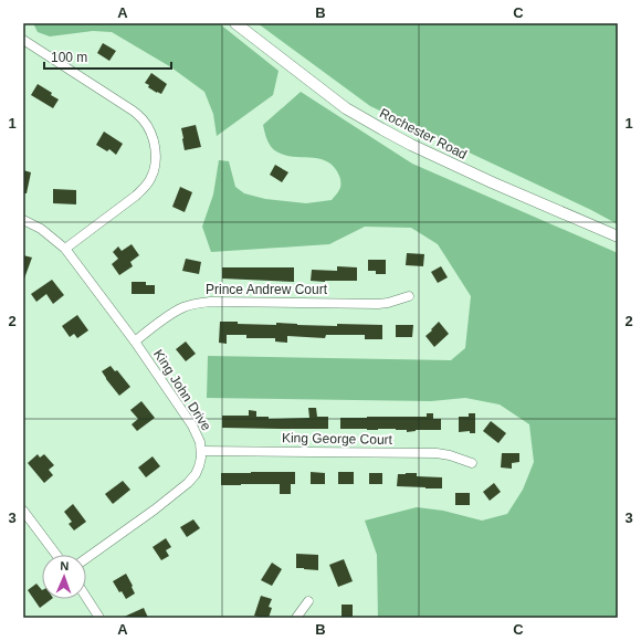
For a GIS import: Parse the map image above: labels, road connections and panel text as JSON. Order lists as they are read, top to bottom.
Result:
{
  "streets": {
    "street": [
      "Rochester Road",
      "Prince Andrew Court",
      "King John Drive",
      "King George Court"
    ]
  },
  "crossings": [
    ["Prince Andrew Court", "King John Drive"],
    ["King John Drive", "King George Court"]
  ],
  "scale_bar": "100 m",
  "north": "top",
  "grid": {
    "columns": ["A", "B", "C"],
    "rows": ["1", "2", "3"]
  }
}
